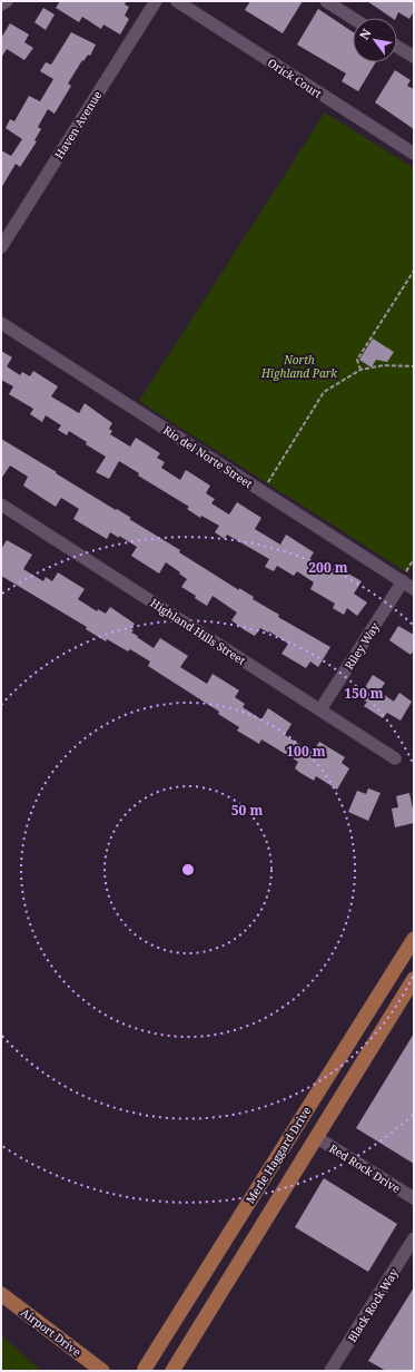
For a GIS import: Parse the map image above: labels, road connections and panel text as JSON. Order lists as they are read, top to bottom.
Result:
{
  "streets": {
    "main road": ["Merle Haggard Drive", "Airport Drive"],
    "street": [
      "Orick Court",
      "Haven Avenue",
      "Rio del Norte Street",
      "Highland Hills Street",
      "Riley Way",
      "Red Rock Drive",
      "Black Rock Way"
    ]
  },
  "crossings": [
    ["Rio del Norte Street", "Riley Way"],
    ["Highland Hills Street", "Riley Way"],
    ["Merle Haggard Drive", "Red Rock Drive"]
  ],
  "parks": ["North Highland Park"],
  "north": "top left",
  "rings": [
    "200 m",
    "150 m",
    "100 m",
    "50 m"
  ]
}
